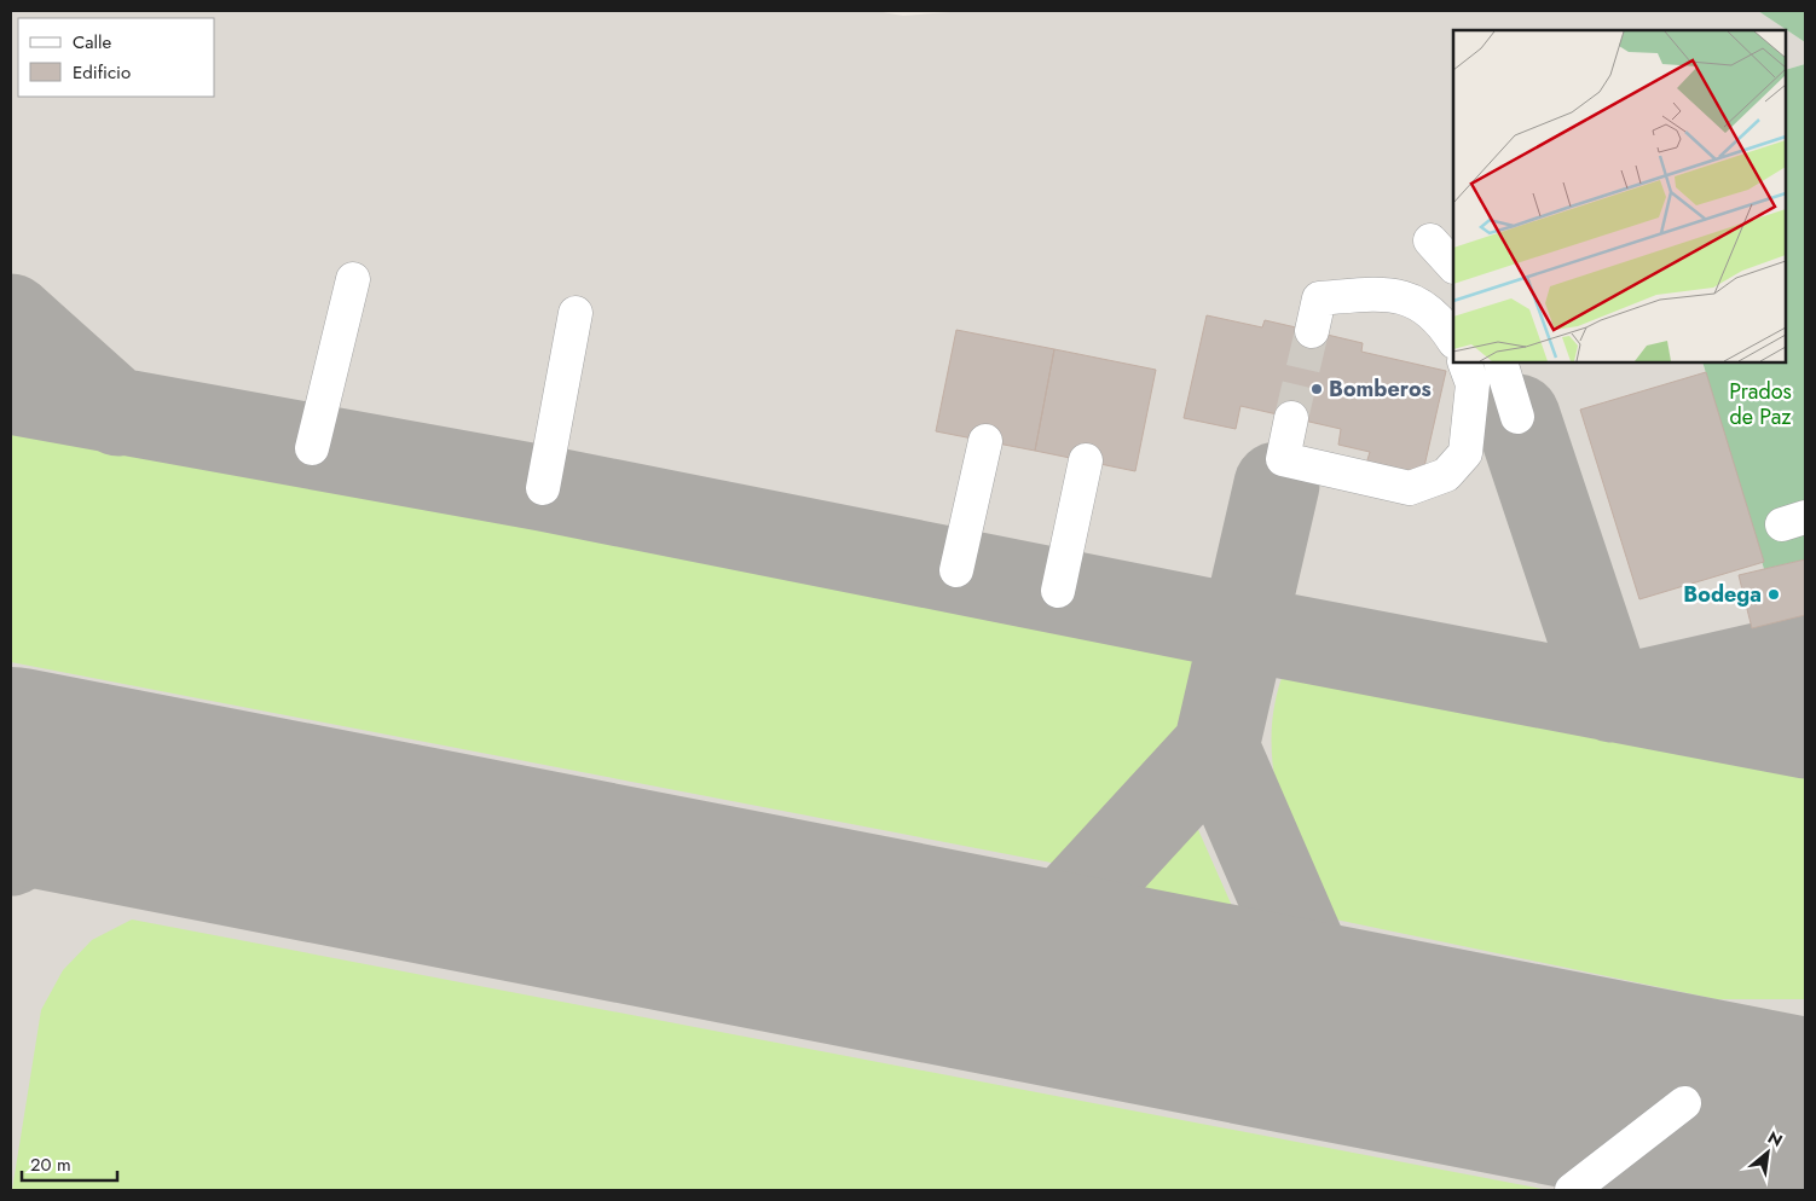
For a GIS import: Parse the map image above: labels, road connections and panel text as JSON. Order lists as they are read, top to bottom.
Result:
{
  "parks": ["Prados de Paz"],
  "places": ["Bomberos", "Bodega"],
  "legend": ["Calle", "Edificio"],
  "scale_bar": "20 m",
  "north": "top right"
}
